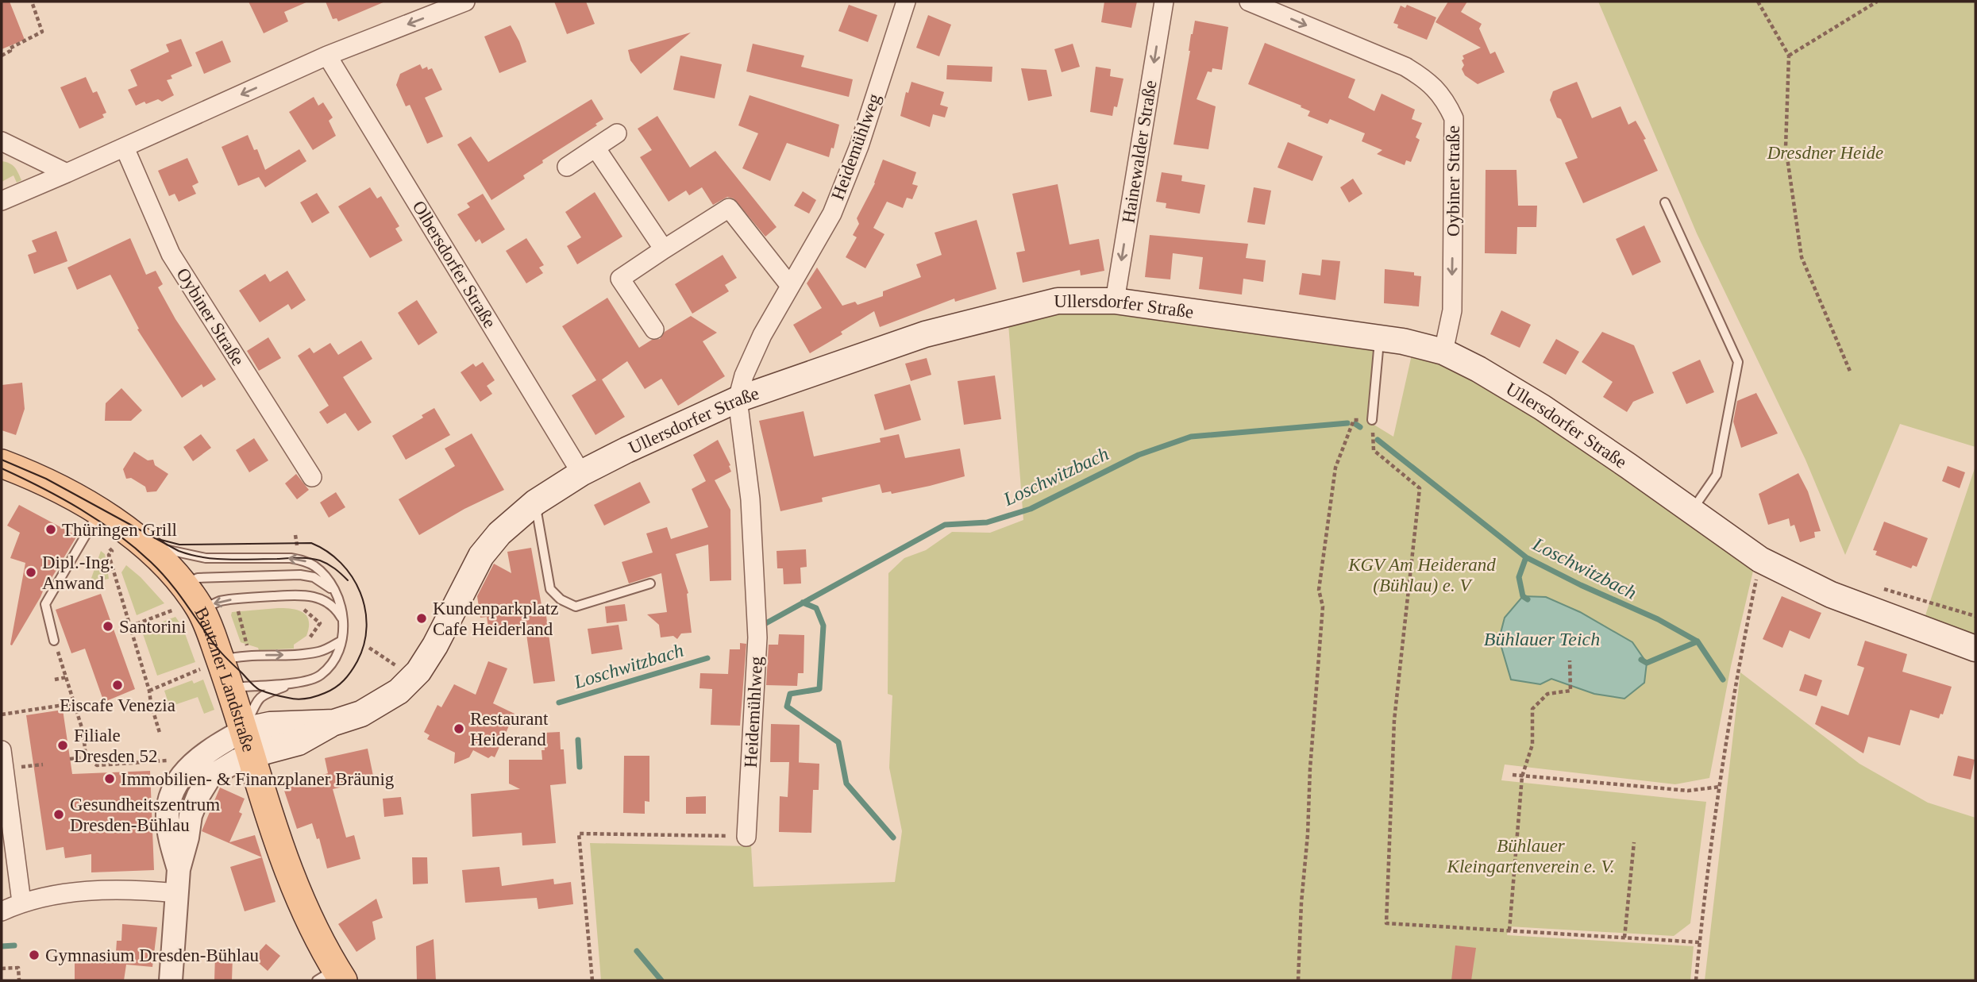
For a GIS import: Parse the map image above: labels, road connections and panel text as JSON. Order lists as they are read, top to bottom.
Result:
{
  "streets": {
    "main road": ["Ullersdorfer Straße", "Bautzner Landstraße"],
    "street": [
      "Heidemühlweg",
      "Hainewalder Straße",
      "Oybiner Straße",
      "Olbersdorfer Straße"
    ]
  },
  "crossings": [
    ["Heidemühlweg", "Ullersdorfer Straße"],
    ["Hainewalder Straße", "Ullersdorfer Straße"],
    ["Oybiner Straße", "Ullersdorfer Straße"],
    ["Olbersdorfer Straße", "Ullersdorfer Straße"],
    ["Ullersdorfer Straße", "Bautzner Landstraße"]
  ],
  "one_way": ["Hainewalder Straße", "Oybiner Straße"],
  "water": ["Loschwitzbach", "Bühlauer Teich"],
  "parks": ["Dresdner Heide", "KGV Am Heiderand (Bühlau) e. V", "Bühlauer Kleingartenverein e. V."],
  "places": [
    "Thüringen Grill",
    "Dipl.-Ing. Anwand",
    "Kundenparkplatz Cafe Heiderland",
    "Santorini",
    "Eiscafe Venezia",
    "Restaurant Heiderand",
    "Filiale Dresden 52",
    "Immobilien- & Finanzplaner Bräunig",
    "Gesundheitszentrum Dresden-Bühlau",
    "Gymnasium Dresden-Bühlau"
  ]
}
